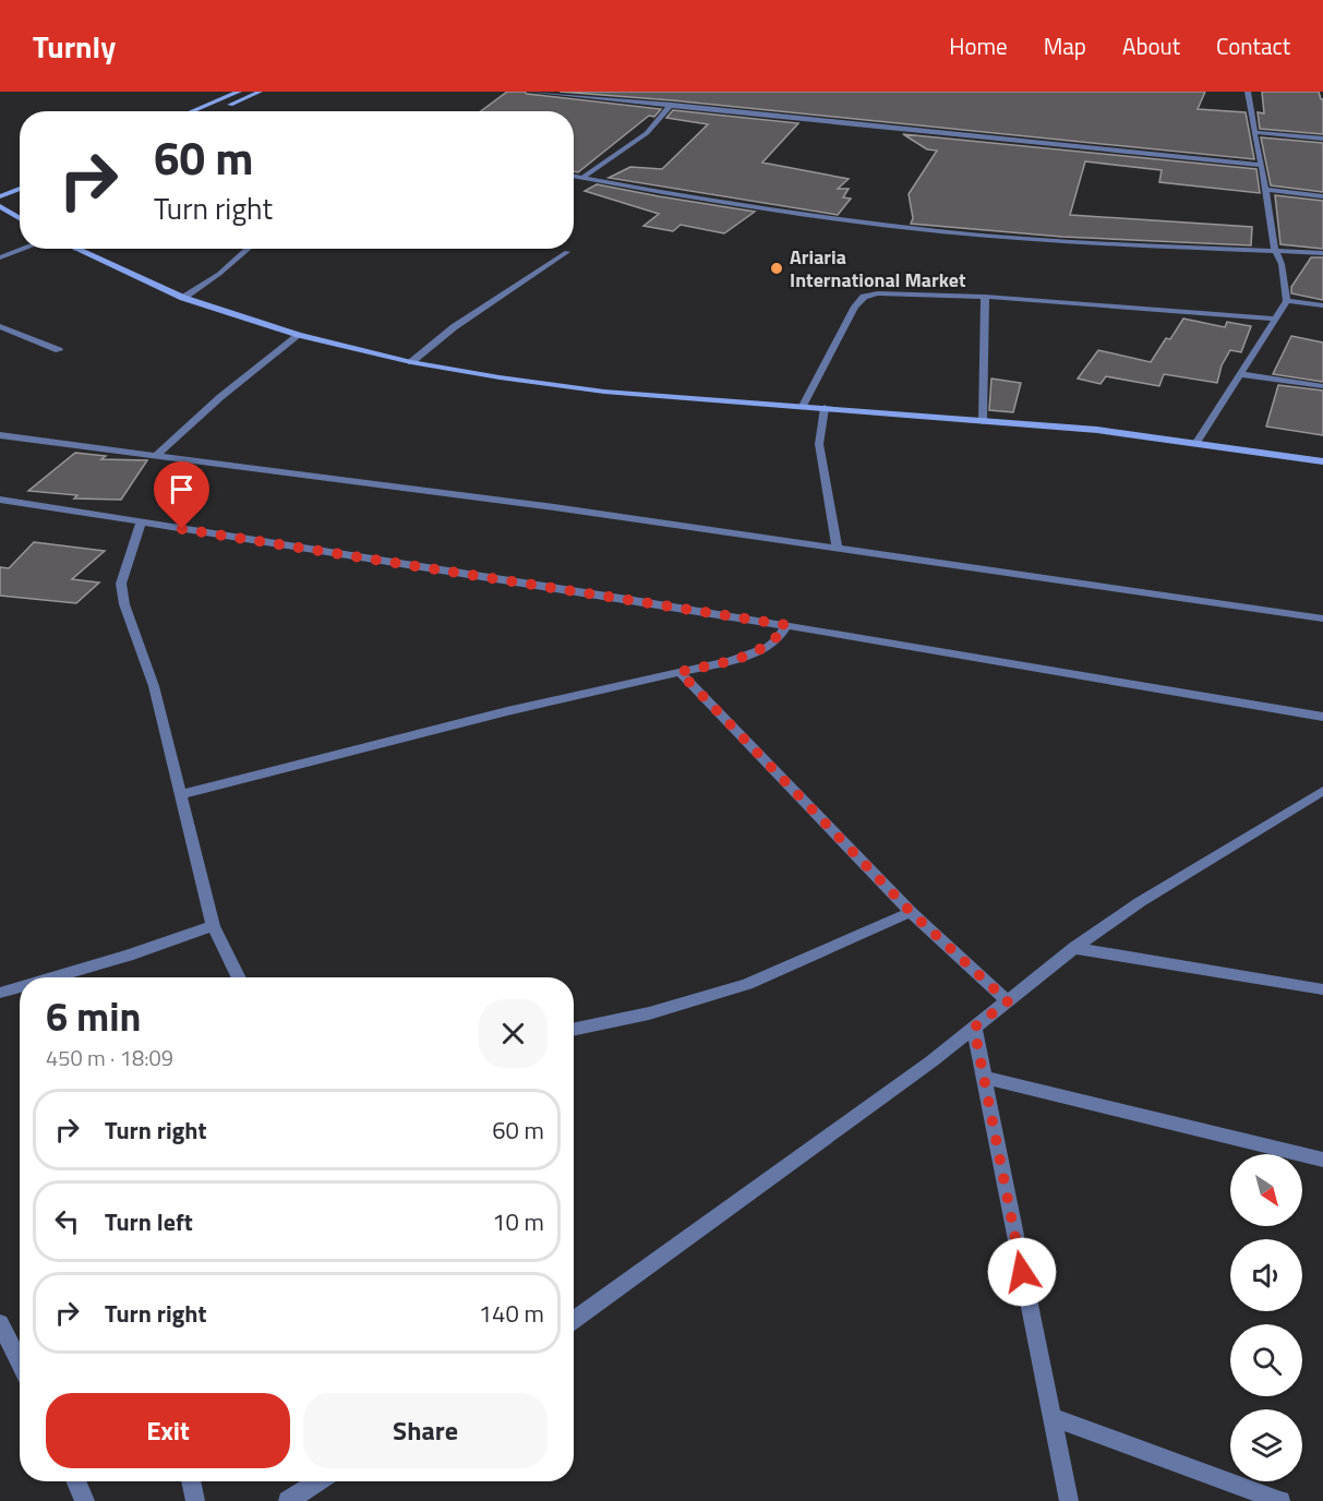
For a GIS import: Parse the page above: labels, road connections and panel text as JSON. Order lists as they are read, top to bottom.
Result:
{
  "places": ["Ariaria International Market"],
  "north": "bottom right",
  "page": {
    "header": "Turnly",
    "nav": [
      "Home",
      "Map",
      "About",
      "Contact"
    ],
    "turn": ["60 m", "Turn right"],
    "heading": ["6 min", "450 m · 18:09"],
    "list": [
      {
        "name": "Turn right",
        "value": "60 m"
      },
      {
        "name": "Turn left",
        "value": "10 m"
      },
      {
        "name": "Turn right",
        "value": "140 m"
      }
    ],
    "buttons": ["Exit", "Share"]
  }
}
